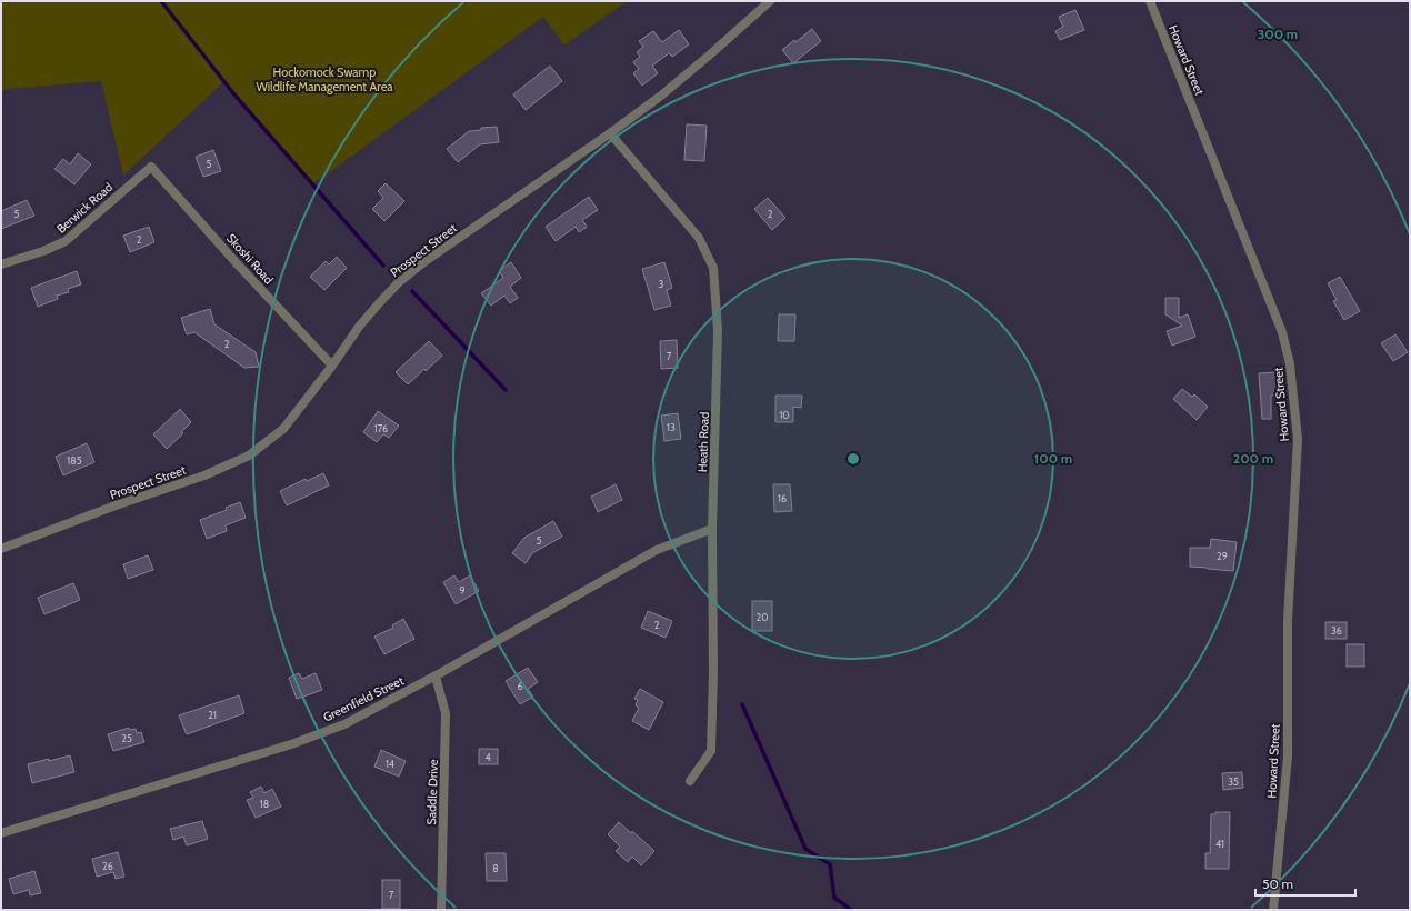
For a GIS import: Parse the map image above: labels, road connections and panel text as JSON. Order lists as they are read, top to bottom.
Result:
{
  "streets": {
    "street": [
      "Howard Street",
      "Berwick Road",
      "Prospect Street",
      "Skoshi Road",
      "Heath Road",
      "Greenfield Street",
      "Saddle Drive"
    ]
  },
  "crossings": [
    ["Berwick Road", "Skoshi Road"],
    ["Prospect Street", "Skoshi Road"],
    ["Prospect Street", "Heath Road"],
    ["Heath Road", "Greenfield Street"],
    ["Greenfield Street", "Saddle Drive"]
  ],
  "parks": ["Hockomock Swamp Wildlife Management Area"],
  "house_numbers": [
    "5",
    "5",
    "2",
    "2",
    "3",
    "2",
    "7",
    "10",
    "13",
    "176",
    "185",
    "16",
    "5",
    "29",
    "9",
    "20",
    "2",
    "36",
    "6",
    "21",
    "25",
    "4",
    "14",
    "35",
    "18",
    "41",
    "26",
    "8",
    "7"
  ],
  "scale_bar": "50 m",
  "rings": ["300 m", "100 m", "200 m"]
}
